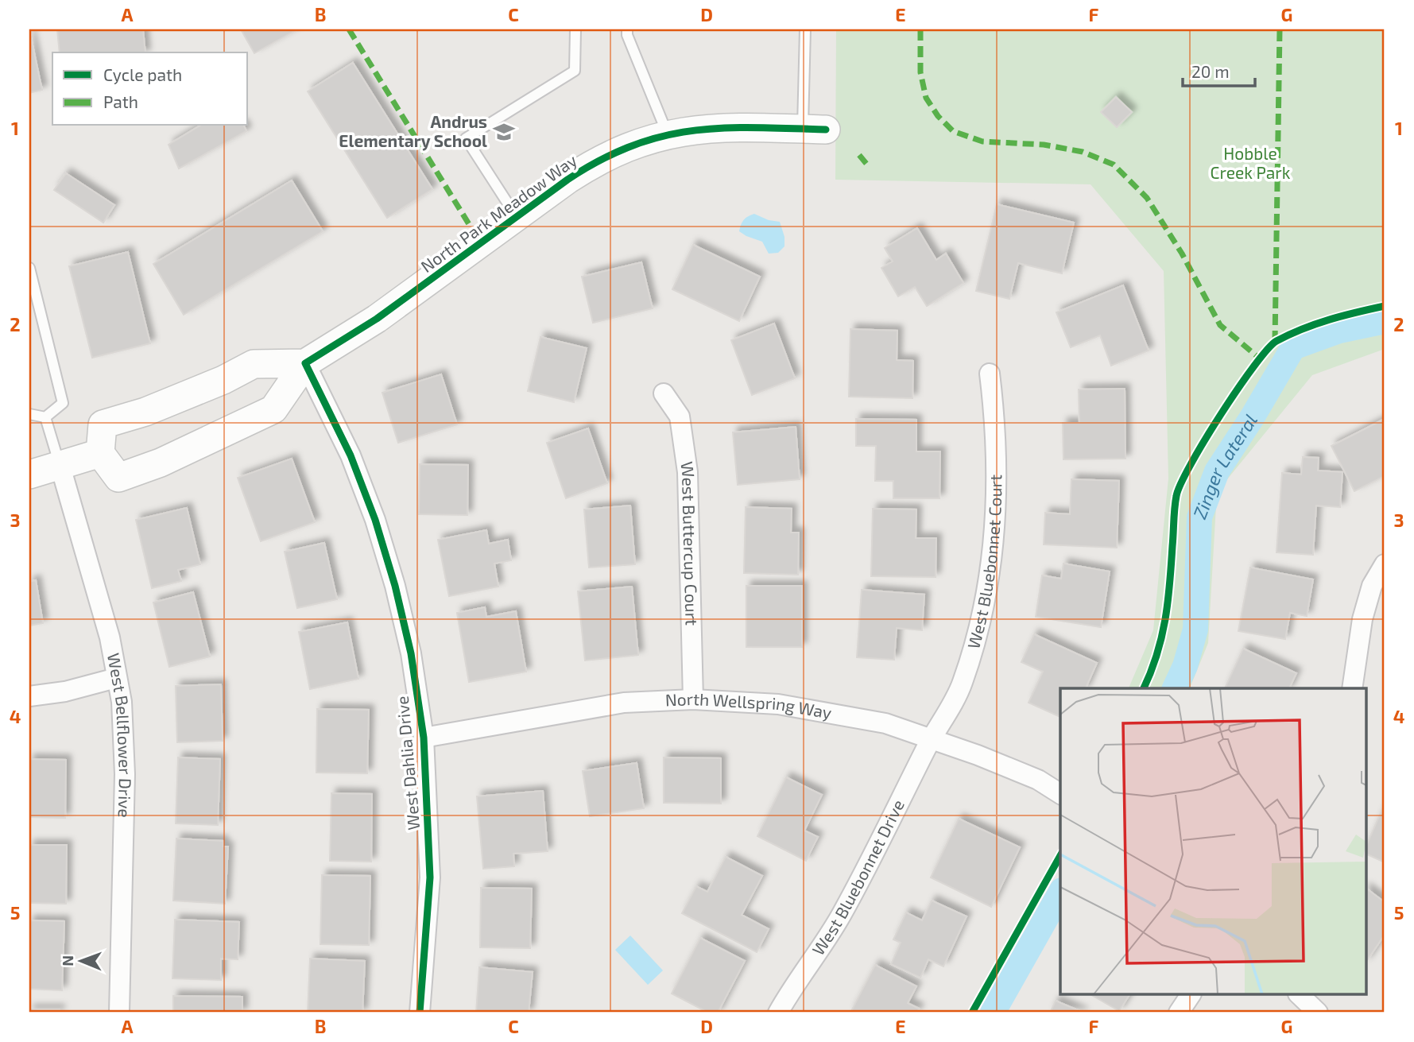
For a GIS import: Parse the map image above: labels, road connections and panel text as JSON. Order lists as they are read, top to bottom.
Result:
{
  "streets": {
    "street": [
      "North Park Meadow Way",
      "West Buttercup Court",
      "West Bluebonnet Court",
      "North Wellspring Way",
      "West Bellflower Drive",
      "West Dahlia Drive",
      "West Bluebonnet Drive"
    ]
  },
  "crossings": [
    ["North Park Meadow Way", "West Dahlia Drive"],
    ["West Buttercup Court", "North Wellspring Way"],
    ["West Bluebonnet Court", "North Wellspring Way"],
    ["West Bluebonnet Court", "West Bluebonnet Drive"],
    ["North Wellspring Way", "West Dahlia Drive"],
    ["North Wellspring Way", "West Bluebonnet Drive"]
  ],
  "water": ["Zinger Lateral"],
  "parks": ["Hobble Creek Park"],
  "places": {
    "school or university": ["Andrus Elementary School"]
  },
  "legend": ["Cycle path", "Path"],
  "scale_bar": "20 m",
  "north": "left",
  "grid": {
    "columns": [
      "A",
      "B",
      "C",
      "D",
      "E",
      "F",
      "G"
    ],
    "rows": [
      "1",
      "2",
      "3",
      "4",
      "5"
    ]
  }
}
